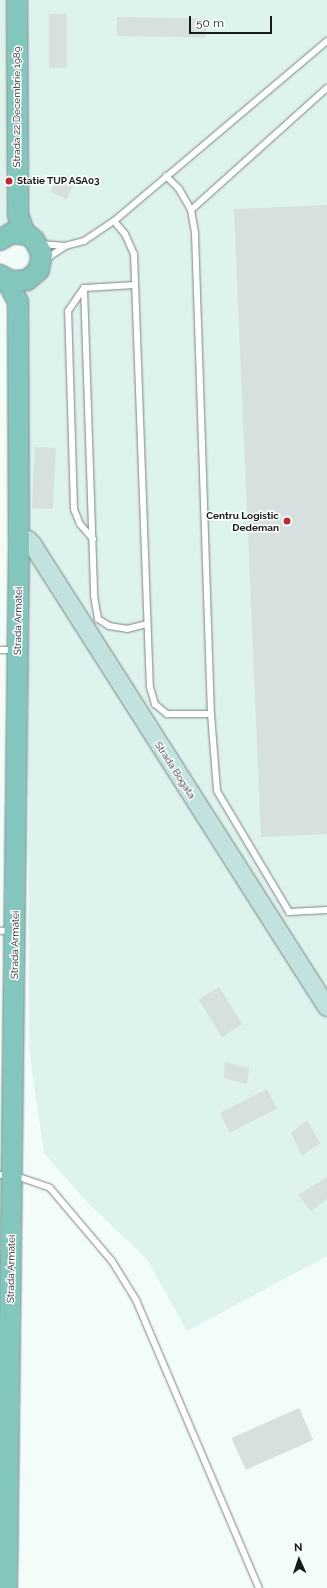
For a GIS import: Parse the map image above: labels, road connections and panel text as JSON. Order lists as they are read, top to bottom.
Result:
{
  "streets": {
    "main road": ["Strada 22 Decembrie 1989", "Strada Armatei", "Strada Bogata"]
  },
  "crossings": [
    ["Strada Armatei", "Strada Bogata"]
  ],
  "places": ["Statie TUP ASA03", "Centru Logistic Dedeman"],
  "scale_bar": "50 m",
  "north": "top"
}
